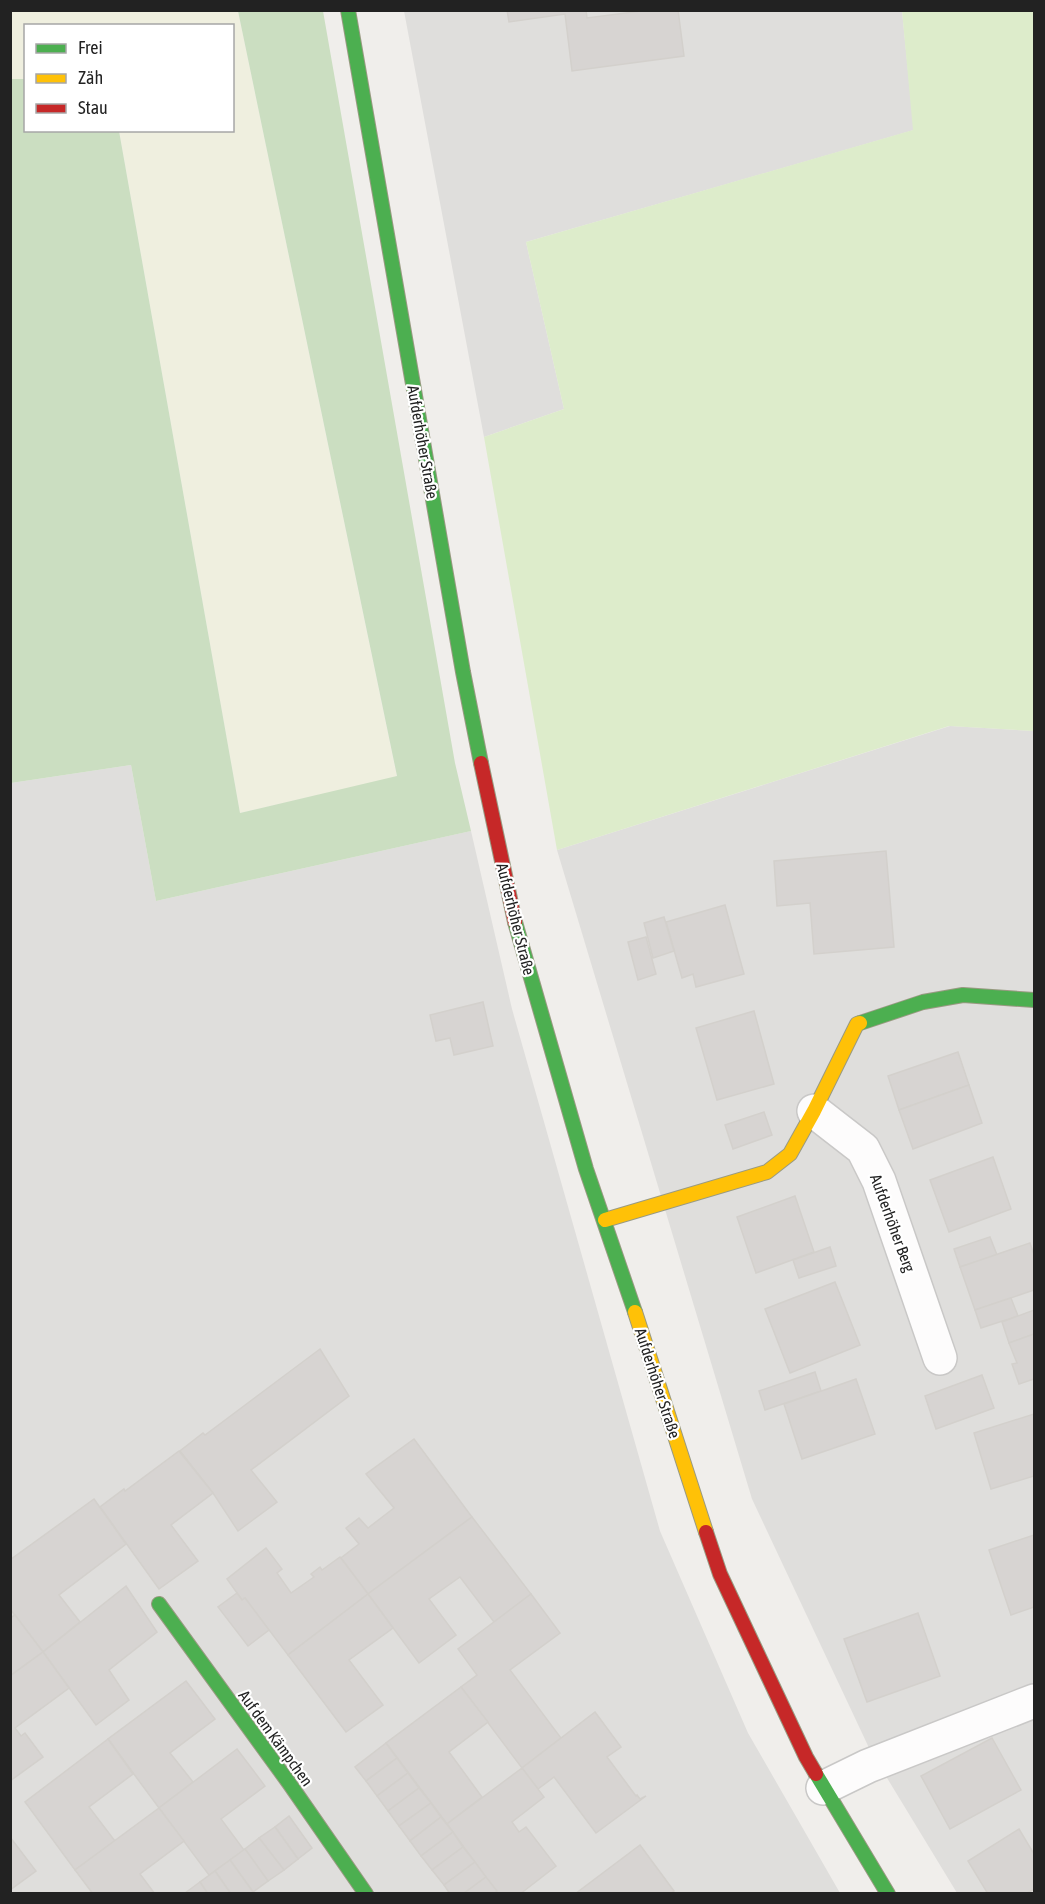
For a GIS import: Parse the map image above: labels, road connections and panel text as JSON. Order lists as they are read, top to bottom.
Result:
{
  "streets": {
    "main road": ["Aufderhöher Straße", "Auf dem Kämpchen"],
    "street": ["Aufderhöher Berg"]
  },
  "legend": ["Frei", "Zäh", "Stau"]
}
